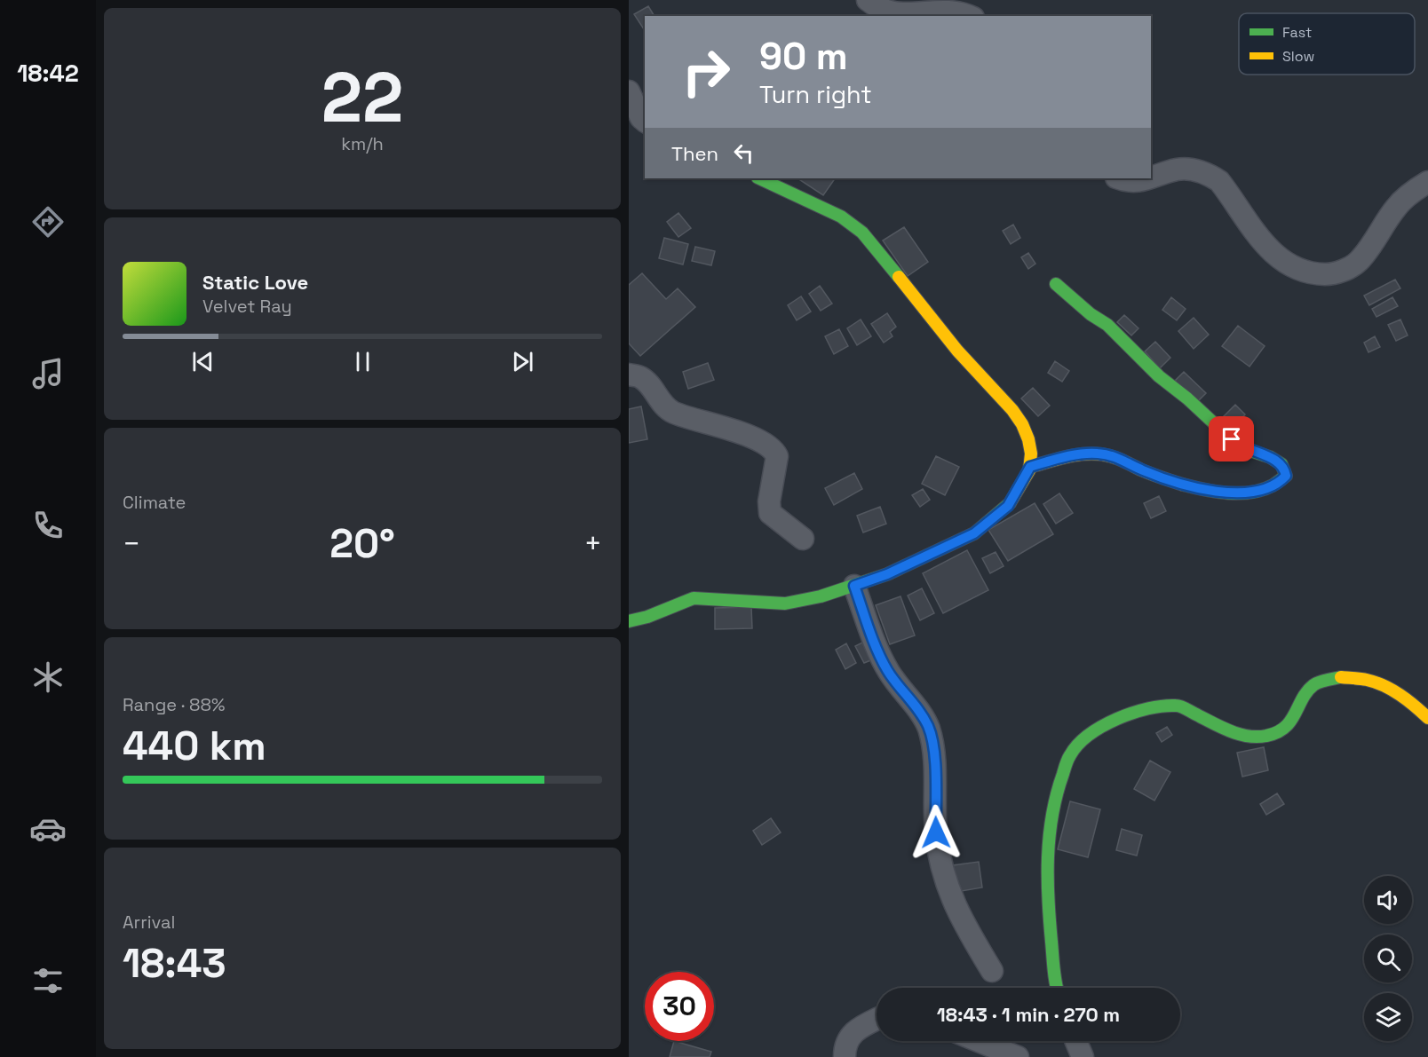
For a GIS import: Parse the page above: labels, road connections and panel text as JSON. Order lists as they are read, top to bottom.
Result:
{
  "legend": ["Fast", "Slow"],
  "page": {
    "tabs": "18:42",
    "tile": [
      ["22", "km/h"],
      "Climate",
      ["Range · 88%", "440 km"],
      ["Arrival", "18:43"]
    ],
    "turn": ["90 m", "Turn right"],
    "then": "Then",
    "song": ["Static Love", "Velvet Ray"],
    "heat": ["−", "20°", "+"],
    "limit": "30",
    "trip": "18:43 · 1 min · 270 m"
  }
}
